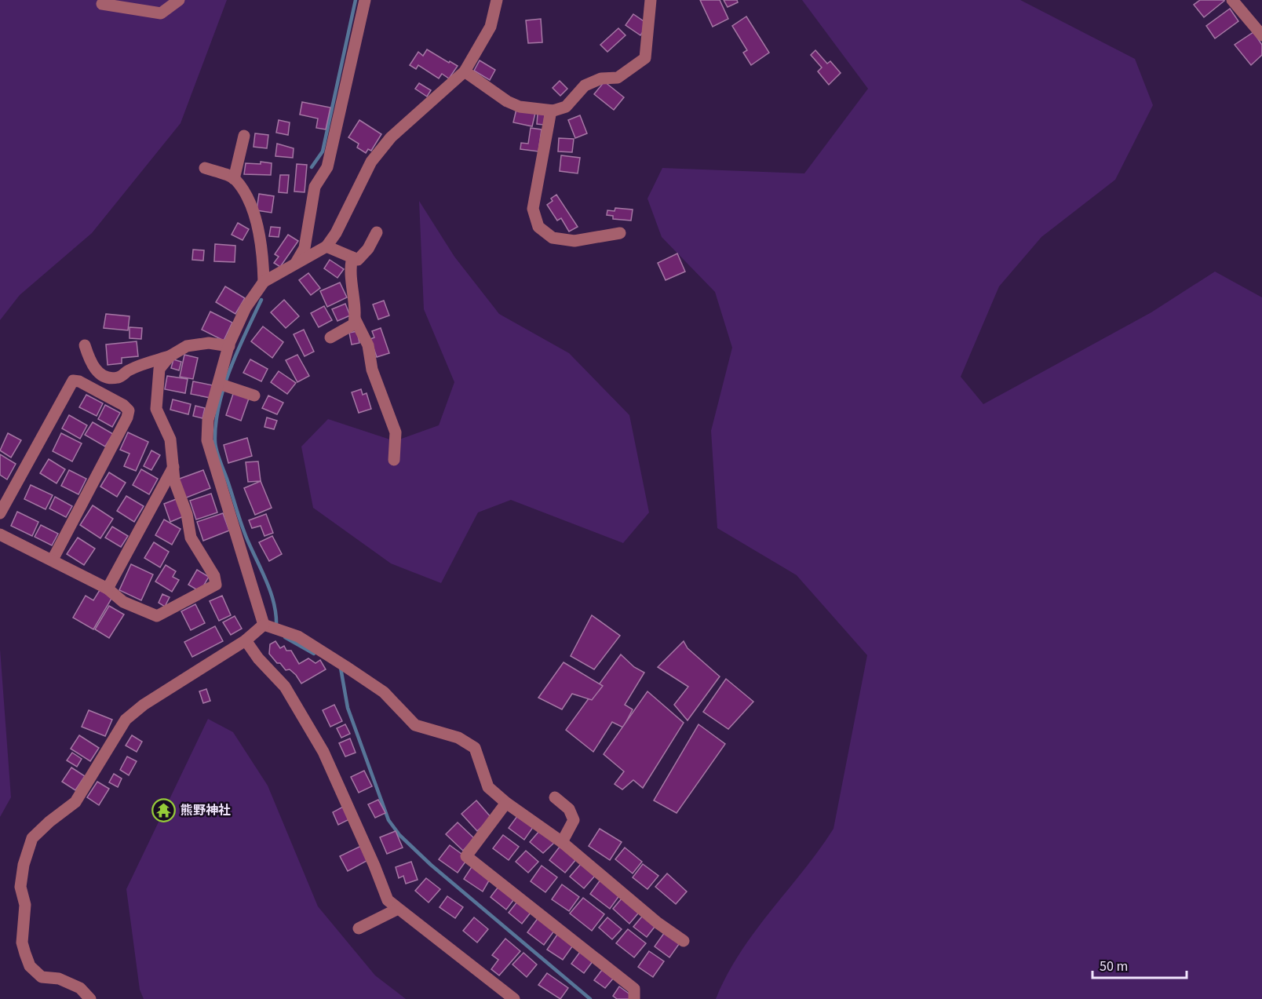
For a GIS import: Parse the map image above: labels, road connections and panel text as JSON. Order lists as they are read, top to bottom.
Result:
{
  "places": {
    "temple": ["熊野神社"]
  },
  "scale_bar": "50 m"
}
